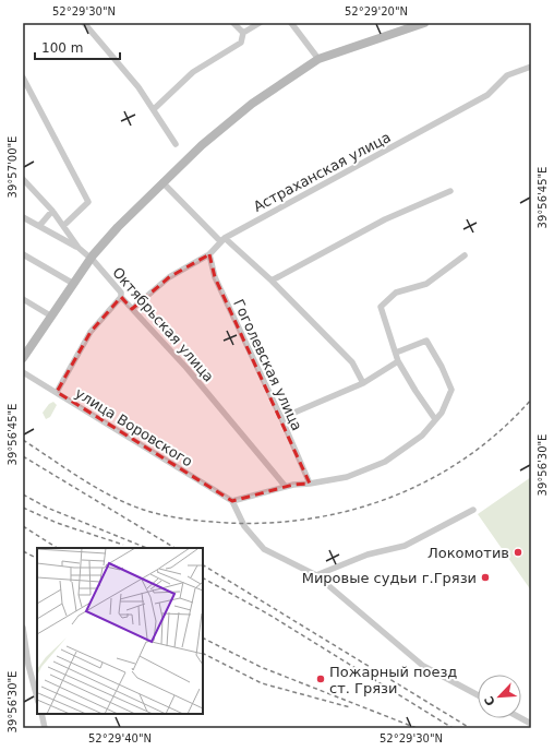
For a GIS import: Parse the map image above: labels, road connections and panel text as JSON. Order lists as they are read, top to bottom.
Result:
{
  "streets": {
    "street": [
      "Астраханская улица",
      "Октябрьская улица",
      "Гоголевская улица",
      "улица Воровского"
    ]
  },
  "crossings": [
    ["Астраханская улица", "Октябрьская улица"],
    ["Астраханская улица", "Гоголевская улица"]
  ],
  "places": ["Локомотив", "Мировые судьи г.Грязи", "Пожарный поезд ст. Грязи"],
  "scale_bar": "100 m",
  "north": "bottom left",
  "coordinates": [
    "52°29'30\"N",
    "52°29'20\"N",
    "39°57'00\"E",
    "39°56'45\"E",
    "39°56'30\"E",
    "52°29'40\"N"
  ]
}
